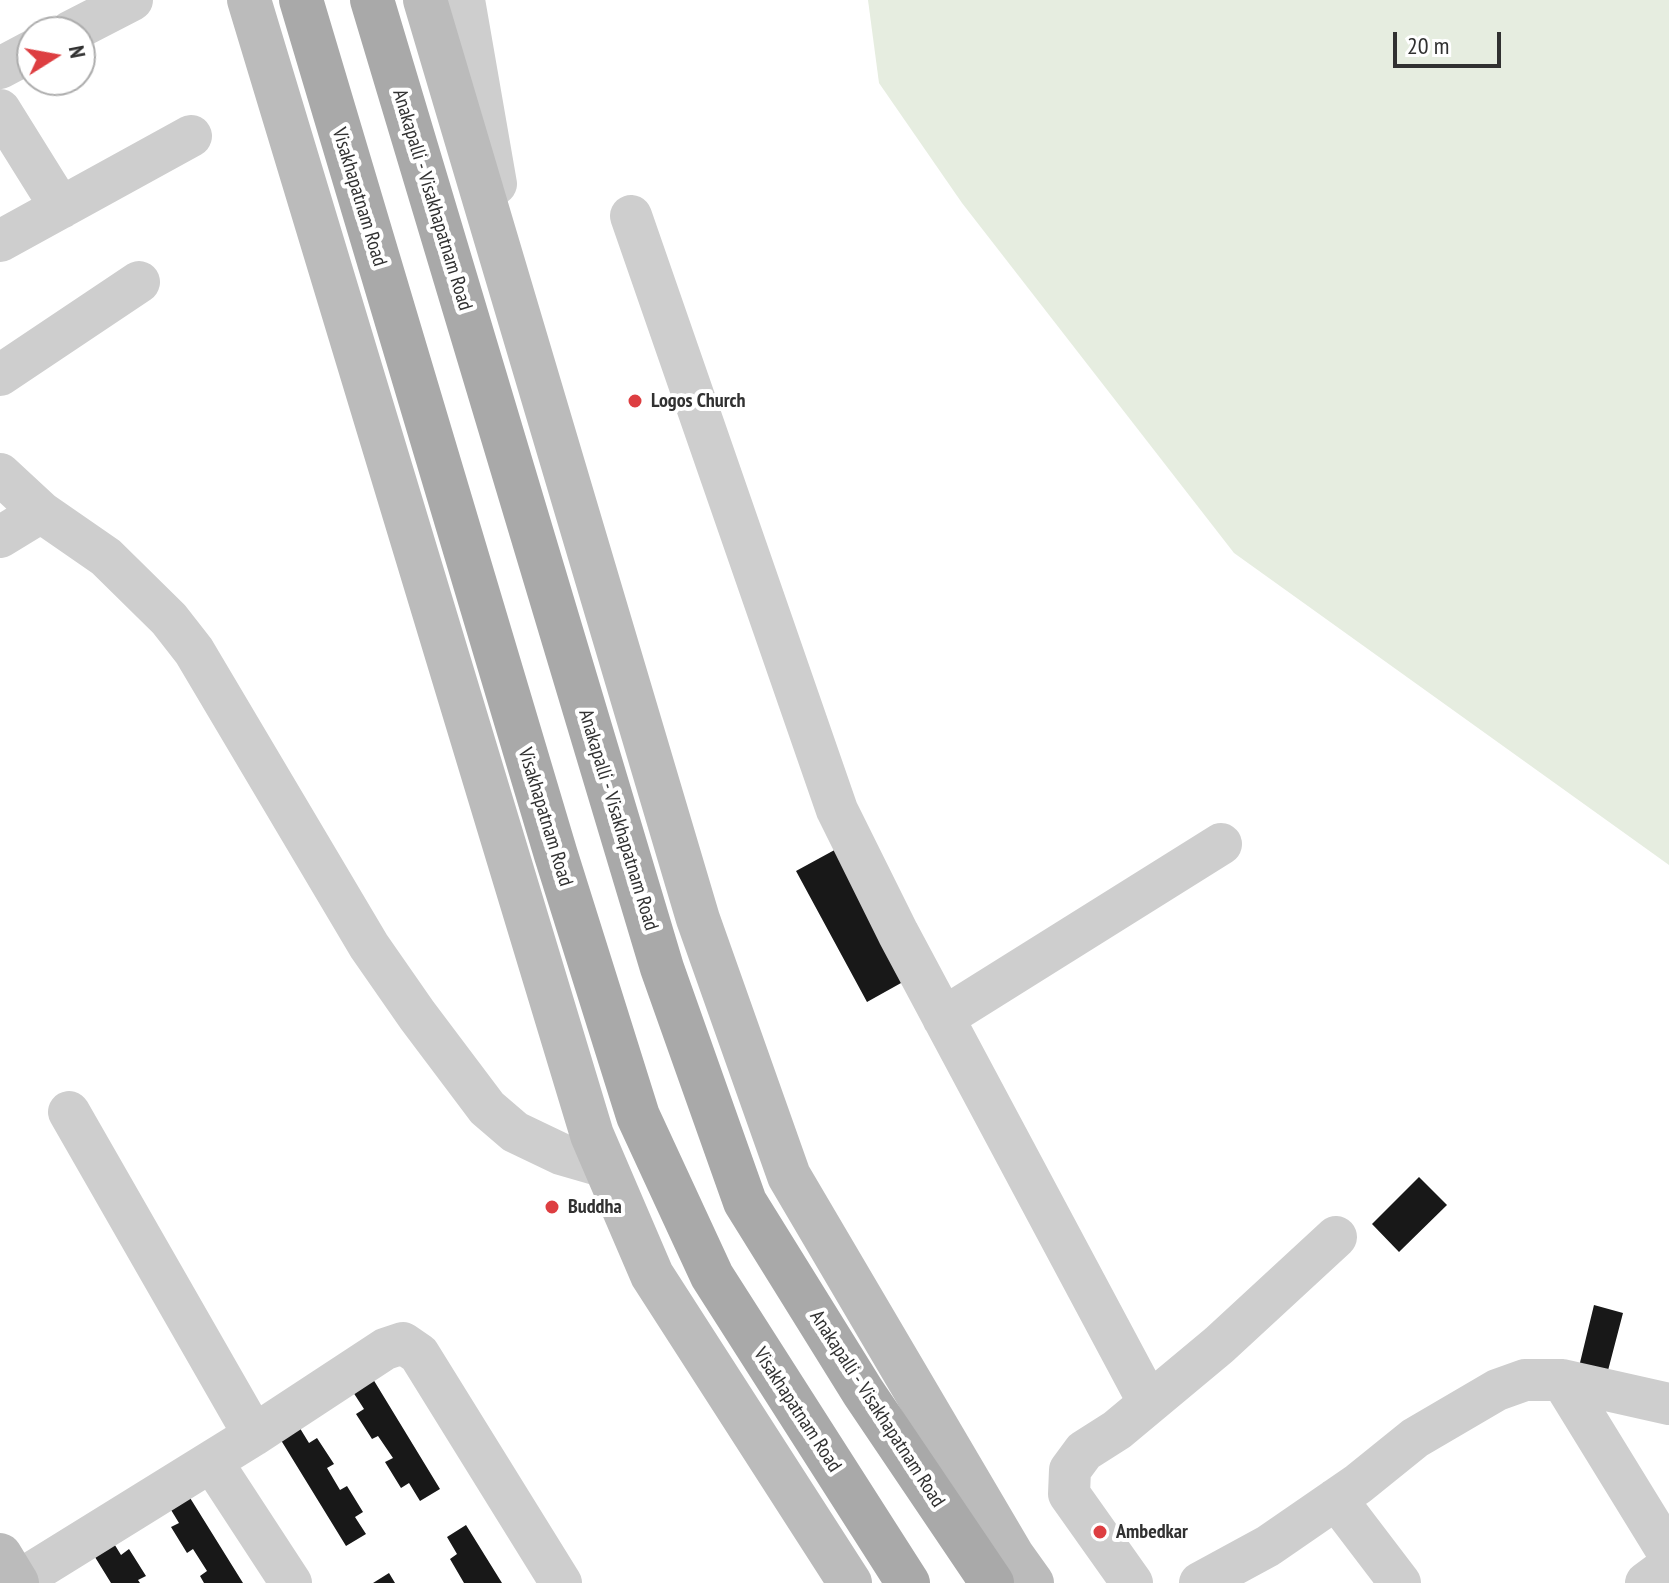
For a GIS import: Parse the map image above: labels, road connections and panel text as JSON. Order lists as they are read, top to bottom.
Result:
{
  "streets": {
    "main road": ["Visakhapatnam Road", "Anakapalli - Visakhapatnam Road"]
  },
  "places": ["Logos Church", "Buddha", "Ambedkar"],
  "scale_bar": "20 m",
  "north": "right"
}
